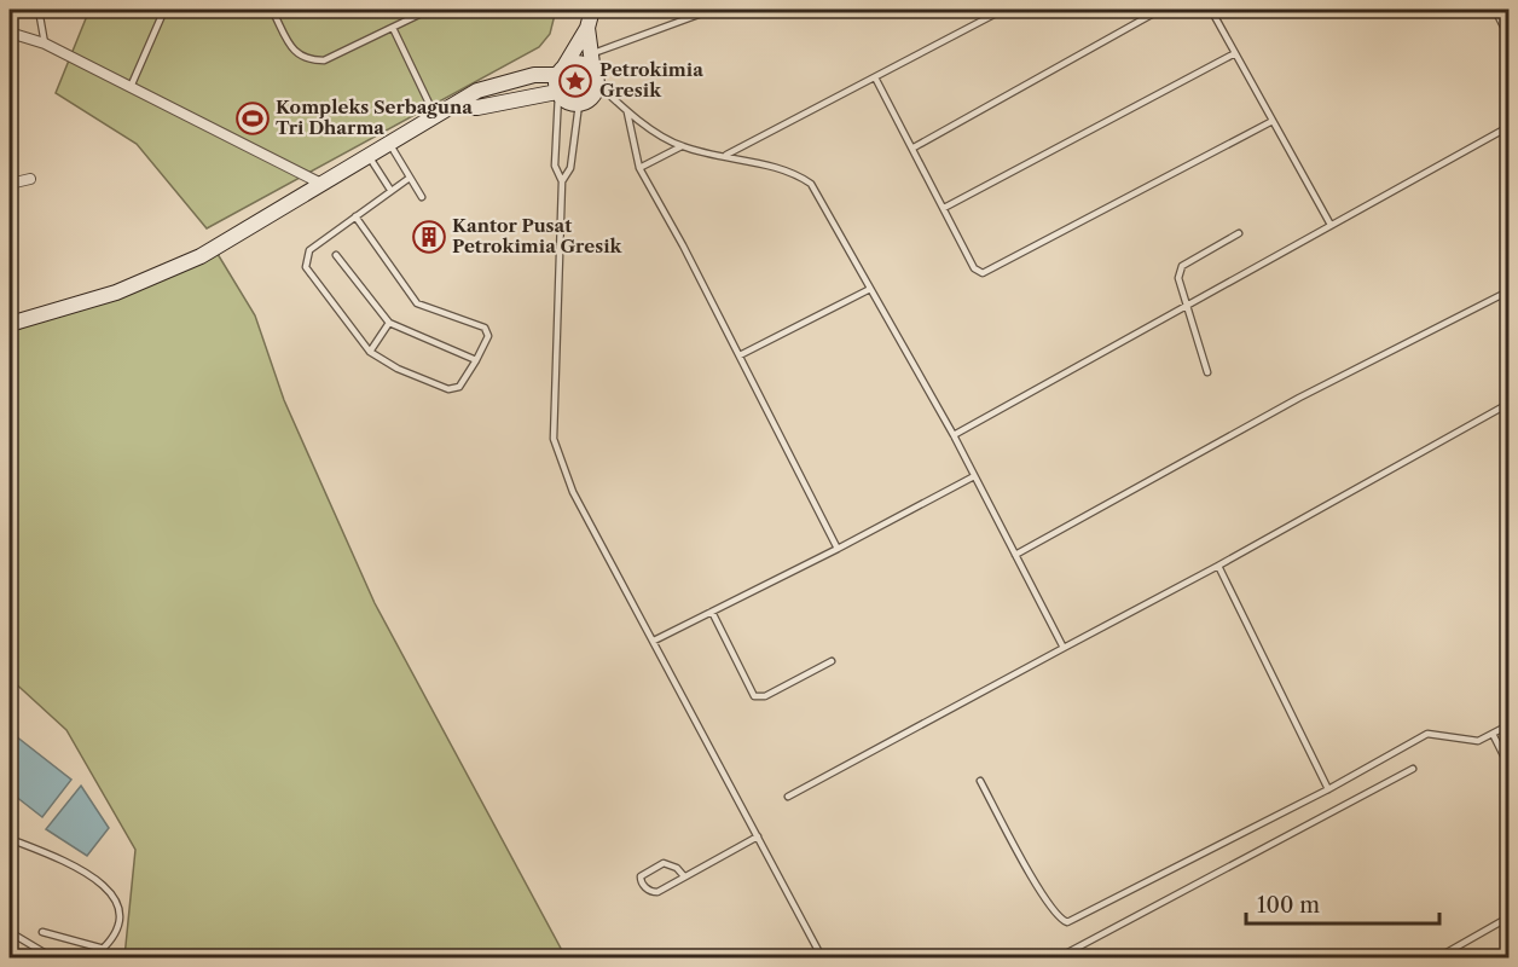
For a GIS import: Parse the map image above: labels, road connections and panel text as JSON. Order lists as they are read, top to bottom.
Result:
{
  "places": {
    "place": ["Petrokimia Gresik"],
    "sports": ["Kompleks Serbaguna Tri Dharma"],
    "building": ["Kantor Pusat Petrokimia Gresik"]
  },
  "scale_bar": "100 m"
}
